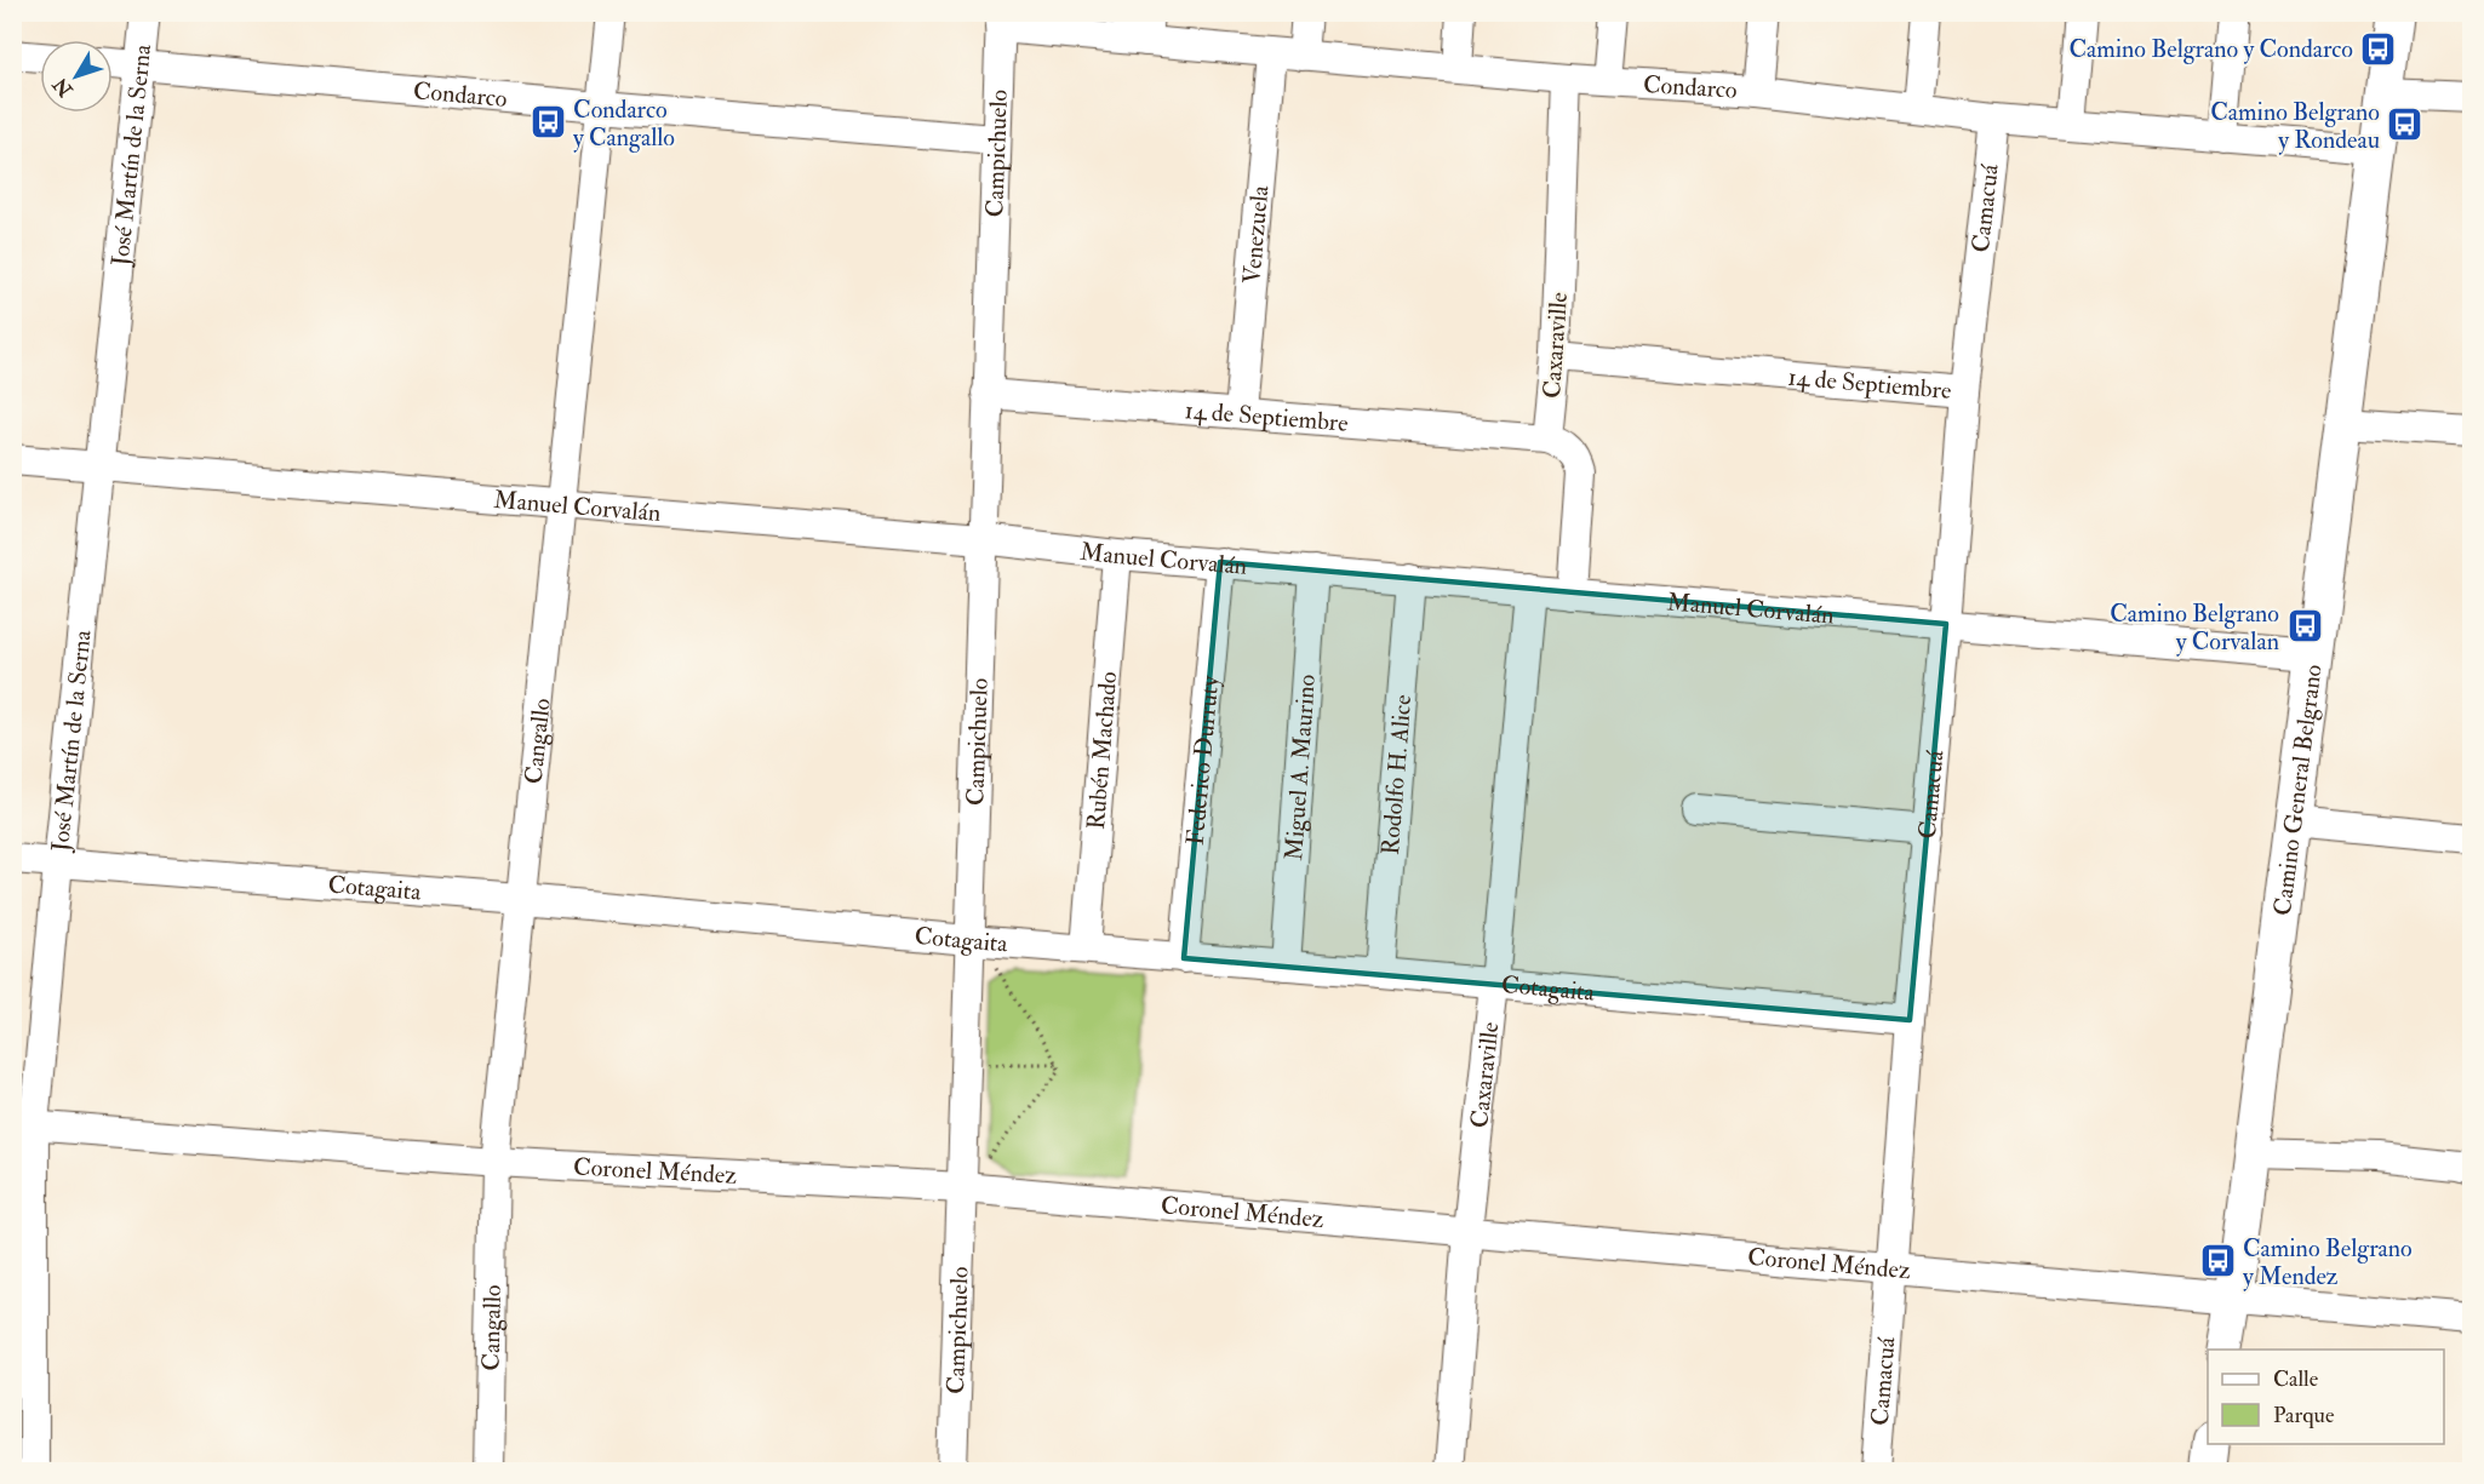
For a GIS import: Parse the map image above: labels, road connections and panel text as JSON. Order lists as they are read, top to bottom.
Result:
{
  "streets": {
    "main road": ["Camino General Belgrano"],
    "street": [
      "Condarco",
      "Campichuelo",
      "José Martín de la Serna",
      "Camacuá",
      "Venezuela",
      "Caxaraville",
      "14 de Septiembre",
      "Manuel Corvalán",
      "Cangallo",
      "Rubén Machado",
      "Federico Durruty",
      "Miguel A. Maurino",
      "Rodolfo H. Alice",
      "Cotagaita",
      "Coronel Méndez"
    ]
  },
  "crossings": [
    ["Condarco", "Campichuelo"],
    ["Condarco", "José Martín de la Serna"],
    ["Condarco", "Camacuá"],
    ["Condarco", "Venezuela"],
    ["Condarco", "Caxaraville"],
    ["Condarco", "Cangallo"],
    ["Condarco", "Camino General Belgrano"],
    ["Campichuelo", "14 de Septiembre"],
    ["Campichuelo", "Manuel Corvalán"],
    ["Campichuelo", "Cotagaita"],
    ["Campichuelo", "Coronel Méndez"],
    ["José Martín de la Serna", "Manuel Corvalán"],
    ["José Martín de la Serna", "Cotagaita"],
    ["José Martín de la Serna", "Coronel Méndez"],
    ["Camacuá", "14 de Septiembre"],
    ["Camacuá", "Manuel Corvalán"],
    ["Camacuá", "Cotagaita"],
    ["Camacuá", "Coronel Méndez"],
    ["Venezuela", "14 de Septiembre"],
    ["Caxaraville", "14 de Septiembre"],
    ["Caxaraville", "Manuel Corvalán"],
    ["Caxaraville", "Cotagaita"],
    ["Caxaraville", "Coronel Méndez"],
    ["Manuel Corvalán", "Cangallo"],
    ["Manuel Corvalán", "Rubén Machado"],
    ["Manuel Corvalán", "Federico Durruty"],
    ["Manuel Corvalán", "Miguel A. Maurino"],
    ["Manuel Corvalán", "Rodolfo H. Alice"],
    ["Manuel Corvalán", "Camino General Belgrano"],
    ["Cangallo", "Cotagaita"],
    ["Cangallo", "Coronel Méndez"],
    ["Rubén Machado", "Cotagaita"],
    ["Federico Durruty", "Cotagaita"],
    ["Miguel A. Maurino", "Cotagaita"],
    ["Rodolfo H. Alice", "Cotagaita"],
    ["Camino General Belgrano", "Coronel Méndez"]
  ],
  "places": {
    "bus stop": [
      "Camino Belgrano y Condarco",
      "Condarco y Cangallo",
      "Camino Belgrano y Rondeau",
      "Camino Belgrano y Corvalan",
      "Camino Belgrano y Mendez"
    ]
  },
  "legend": ["Calle", "Parque"],
  "north": "bottom left"
}
